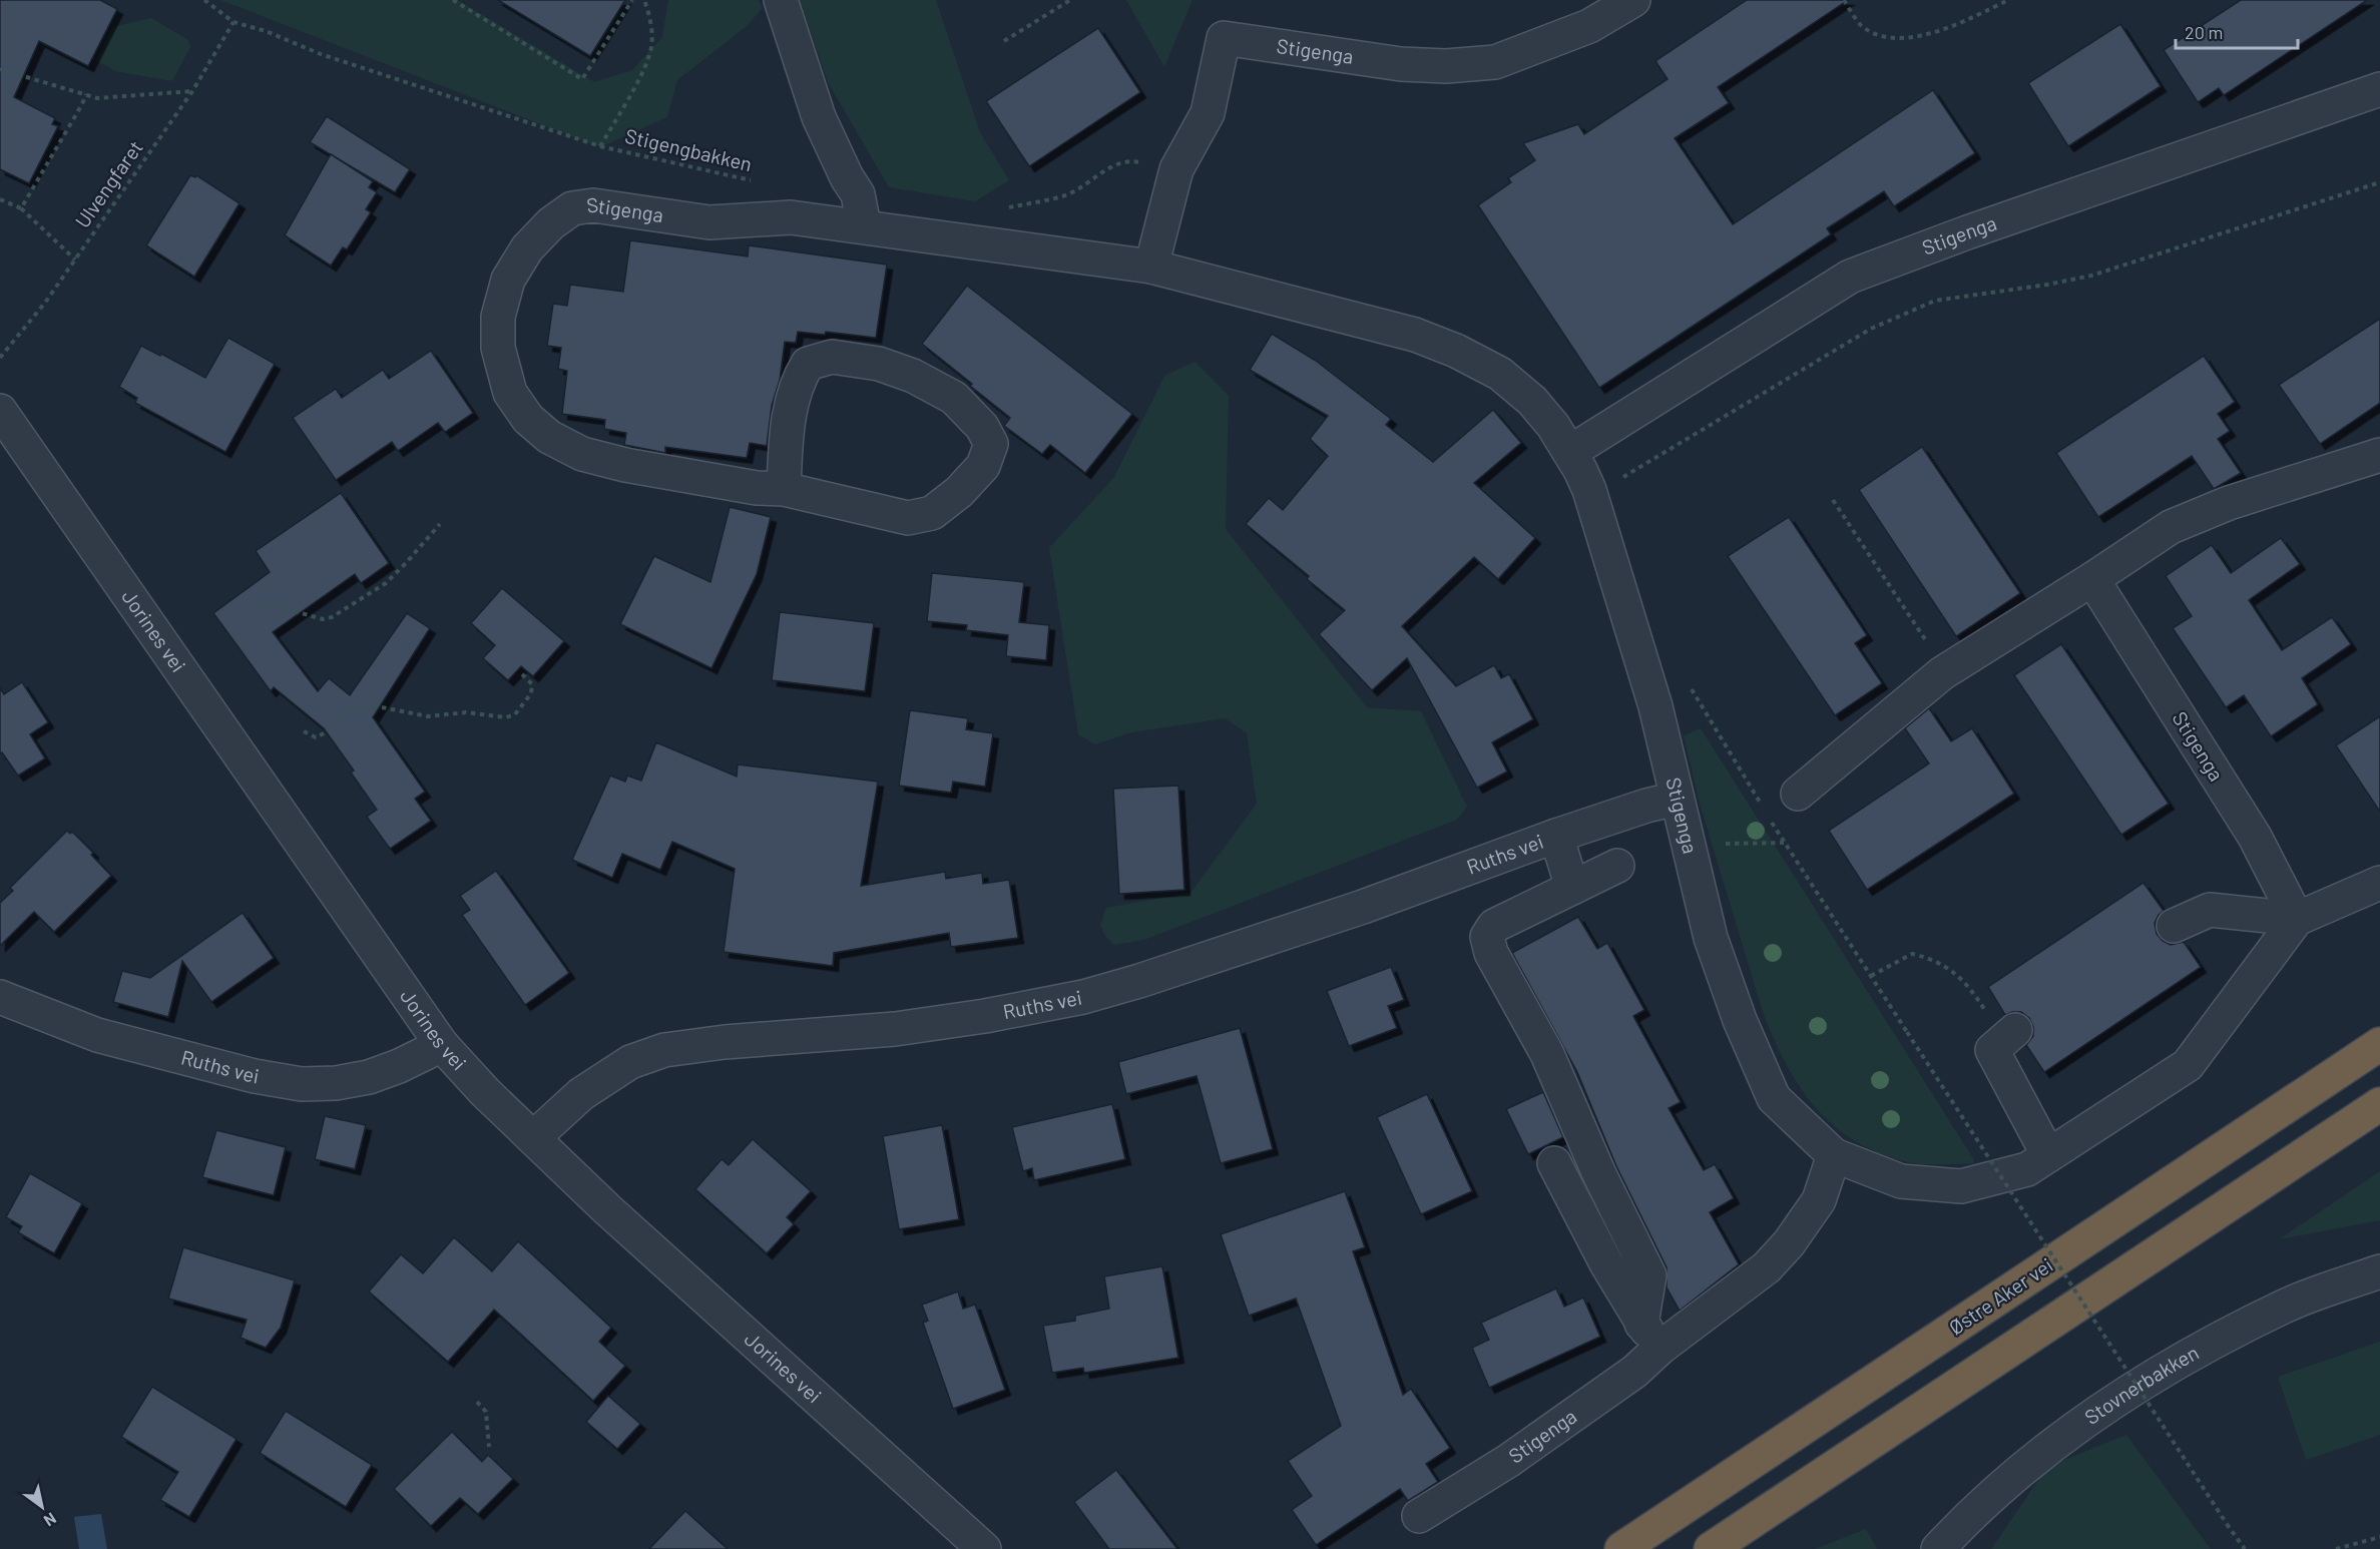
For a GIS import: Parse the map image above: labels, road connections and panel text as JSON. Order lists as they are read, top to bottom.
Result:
{
  "streets": {
    "highway": ["Østre Aker vei"],
    "street": [
      "Stigenga",
      "Jorines vei",
      "Ruths vei",
      "Stovnerbakken"
    ],
    "path": ["Stigengbakken", "Ulvengfaret"]
  },
  "crossings": [
    ["Stigenga", "Ruths vei"],
    ["Stigengbakken", "Ulvengfaret"],
    ["Jorines vei", "Ruths vei"]
  ],
  "scale_bar": "20 m",
  "north": "bottom right"
}
